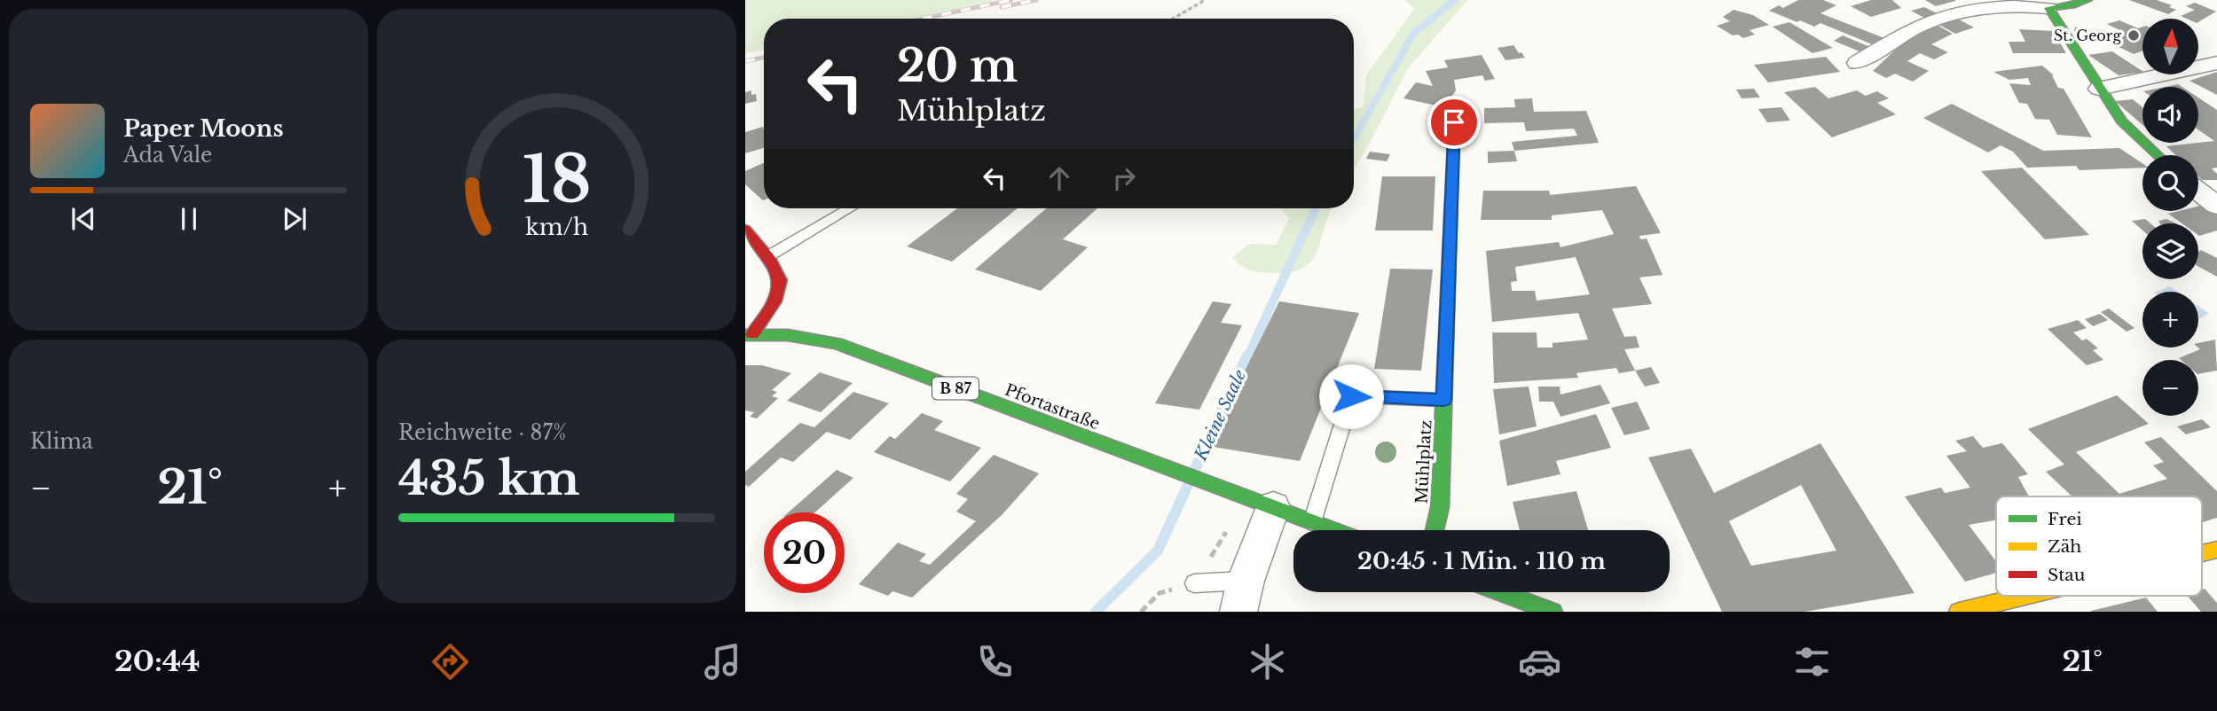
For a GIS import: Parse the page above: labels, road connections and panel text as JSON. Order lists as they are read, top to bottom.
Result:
{
  "streets": {
    "street": ["B 87", "Pfortastraße", "Mühlplatz"]
  },
  "crossings": [
    ["B 87", "Pfortastraße"]
  ],
  "water": ["Kleine Saale"],
  "places": ["St. Georg"],
  "legend": ["Frei", "Zäh", "Stau"],
  "north": "top",
  "page": {
    "map_buttons": ["+", "−"],
    "turn": ["20 m", "Mühlplatz"],
    "song": ["Paper Moons", "Ada Vale"],
    "tile": [
      "Klima",
      ["Reichweite · 87%", "435 km"]
    ],
    "heat": ["−", "21°", "+"],
    "limit": "20",
    "trip": "20:45 · 1 Min. · 110 m",
    "tabs": ["20:44", "21°"],
    "gauge": ["18", "km/h"]
  }
}
